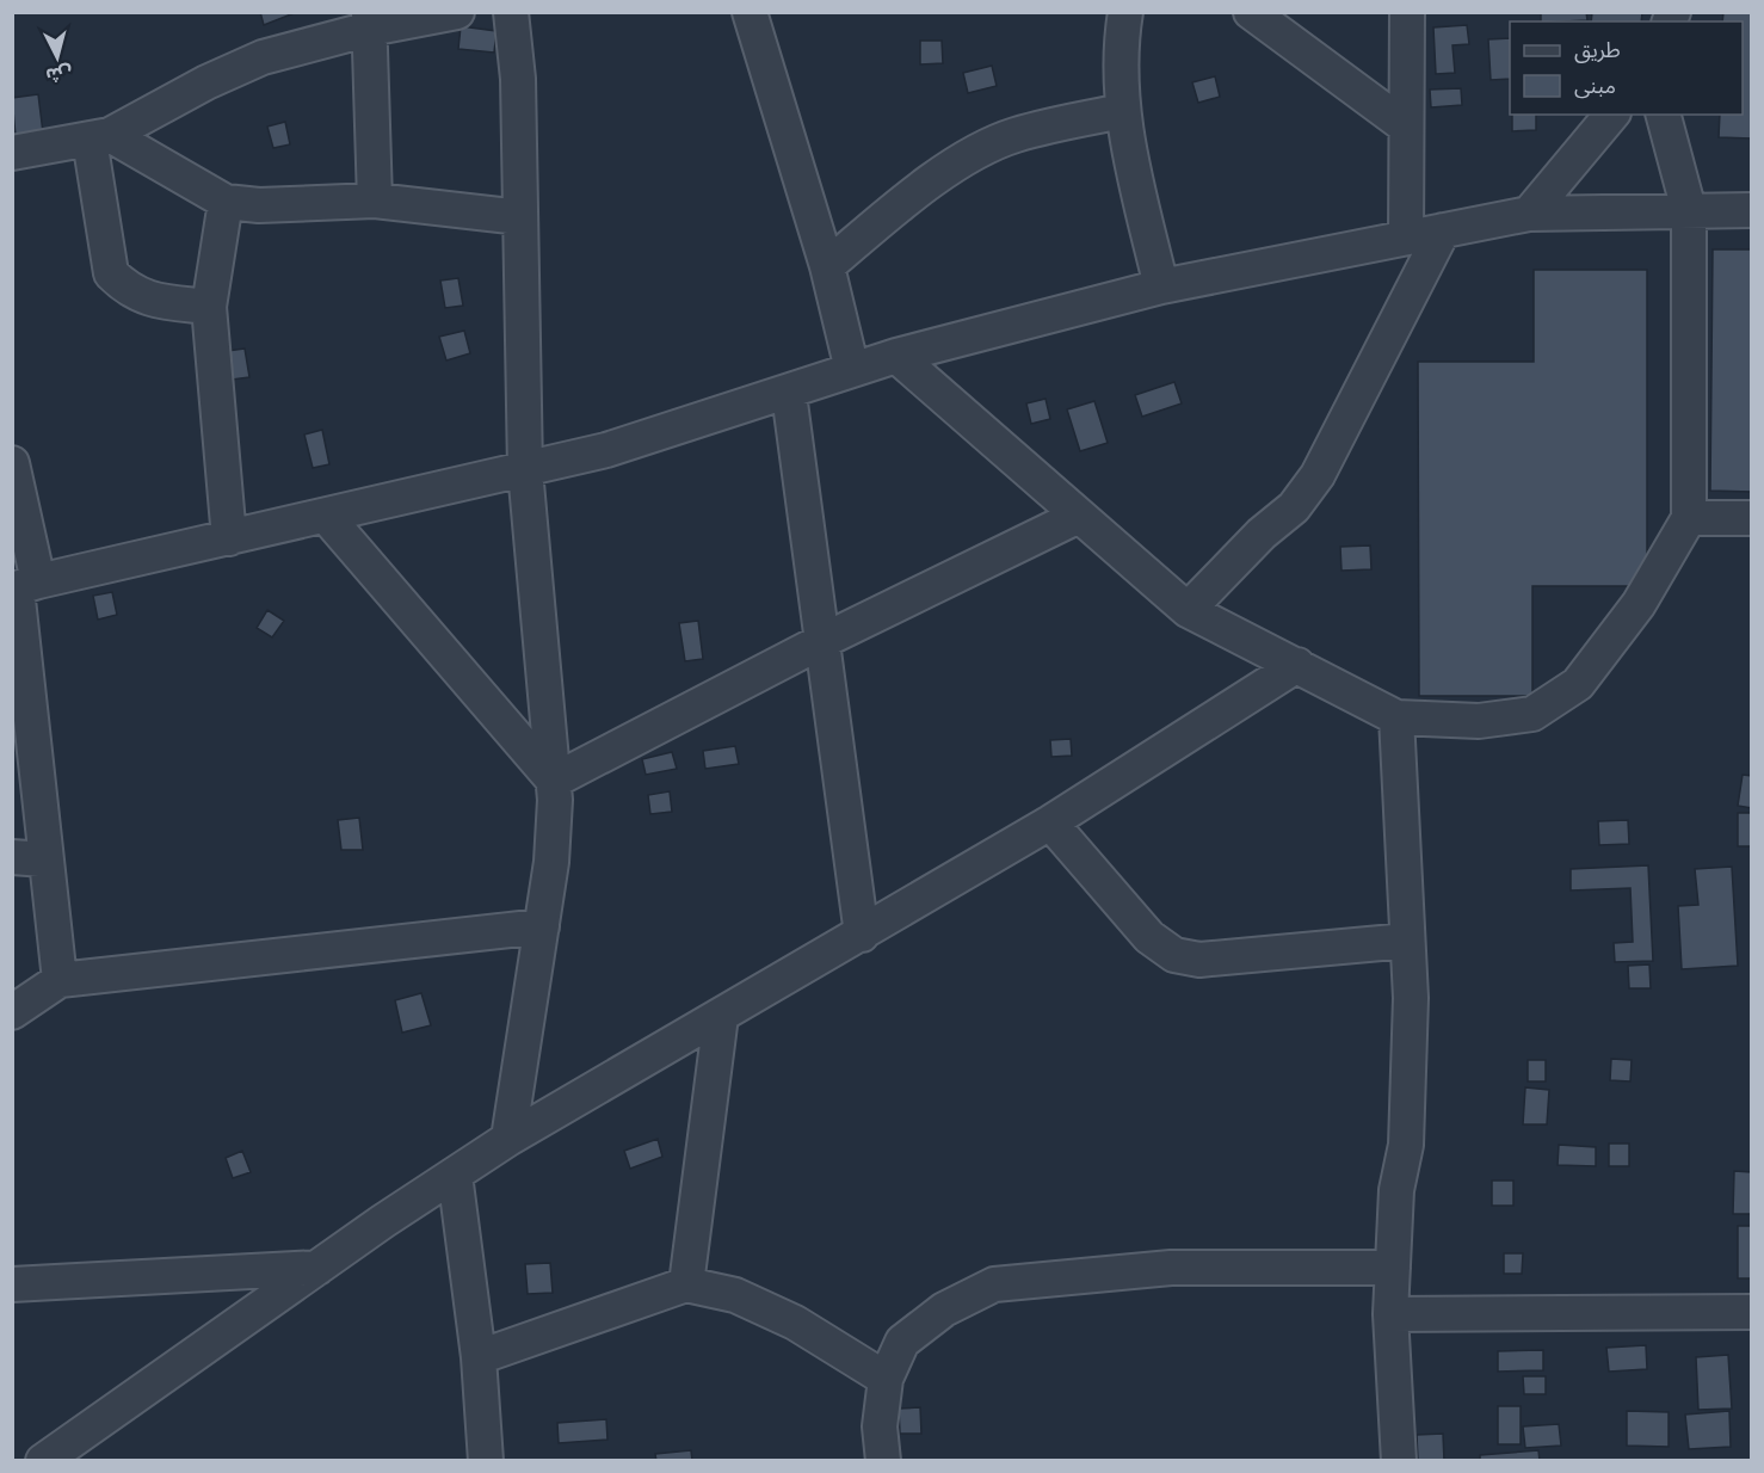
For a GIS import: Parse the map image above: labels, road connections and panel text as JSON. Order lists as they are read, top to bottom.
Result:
{
  "legend": ["طريق", "مبنى"],
  "north": "bottom"
}
